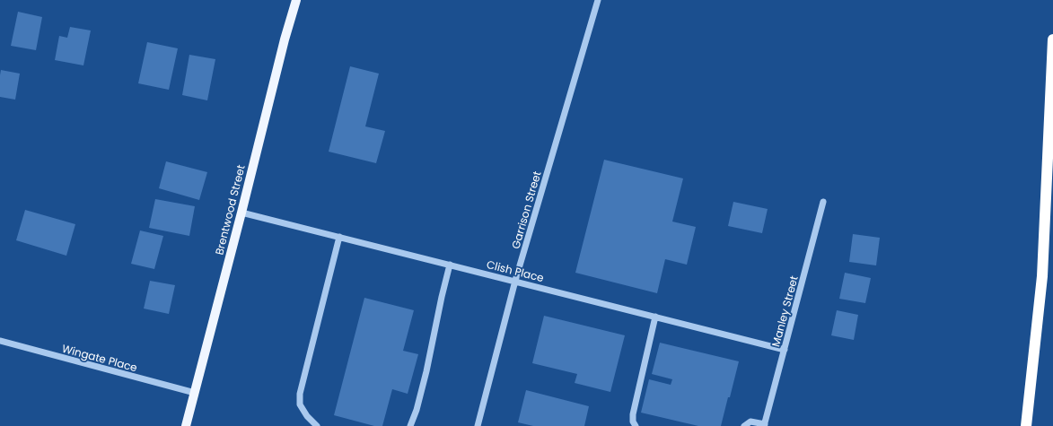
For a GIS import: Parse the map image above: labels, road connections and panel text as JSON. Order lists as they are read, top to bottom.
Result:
{
  "streets": {
    "main road": ["Brentwood Street"],
    "street": [
      "Garrison Street",
      "Clish Place",
      "Manley Street",
      "Wingate Place"
    ]
  },
  "crossings": [
    ["Brentwood Street", "Clish Place"],
    ["Brentwood Street", "Wingate Place"],
    ["Garrison Street", "Clish Place"],
    ["Clish Place", "Manley Street"]
  ]
}
